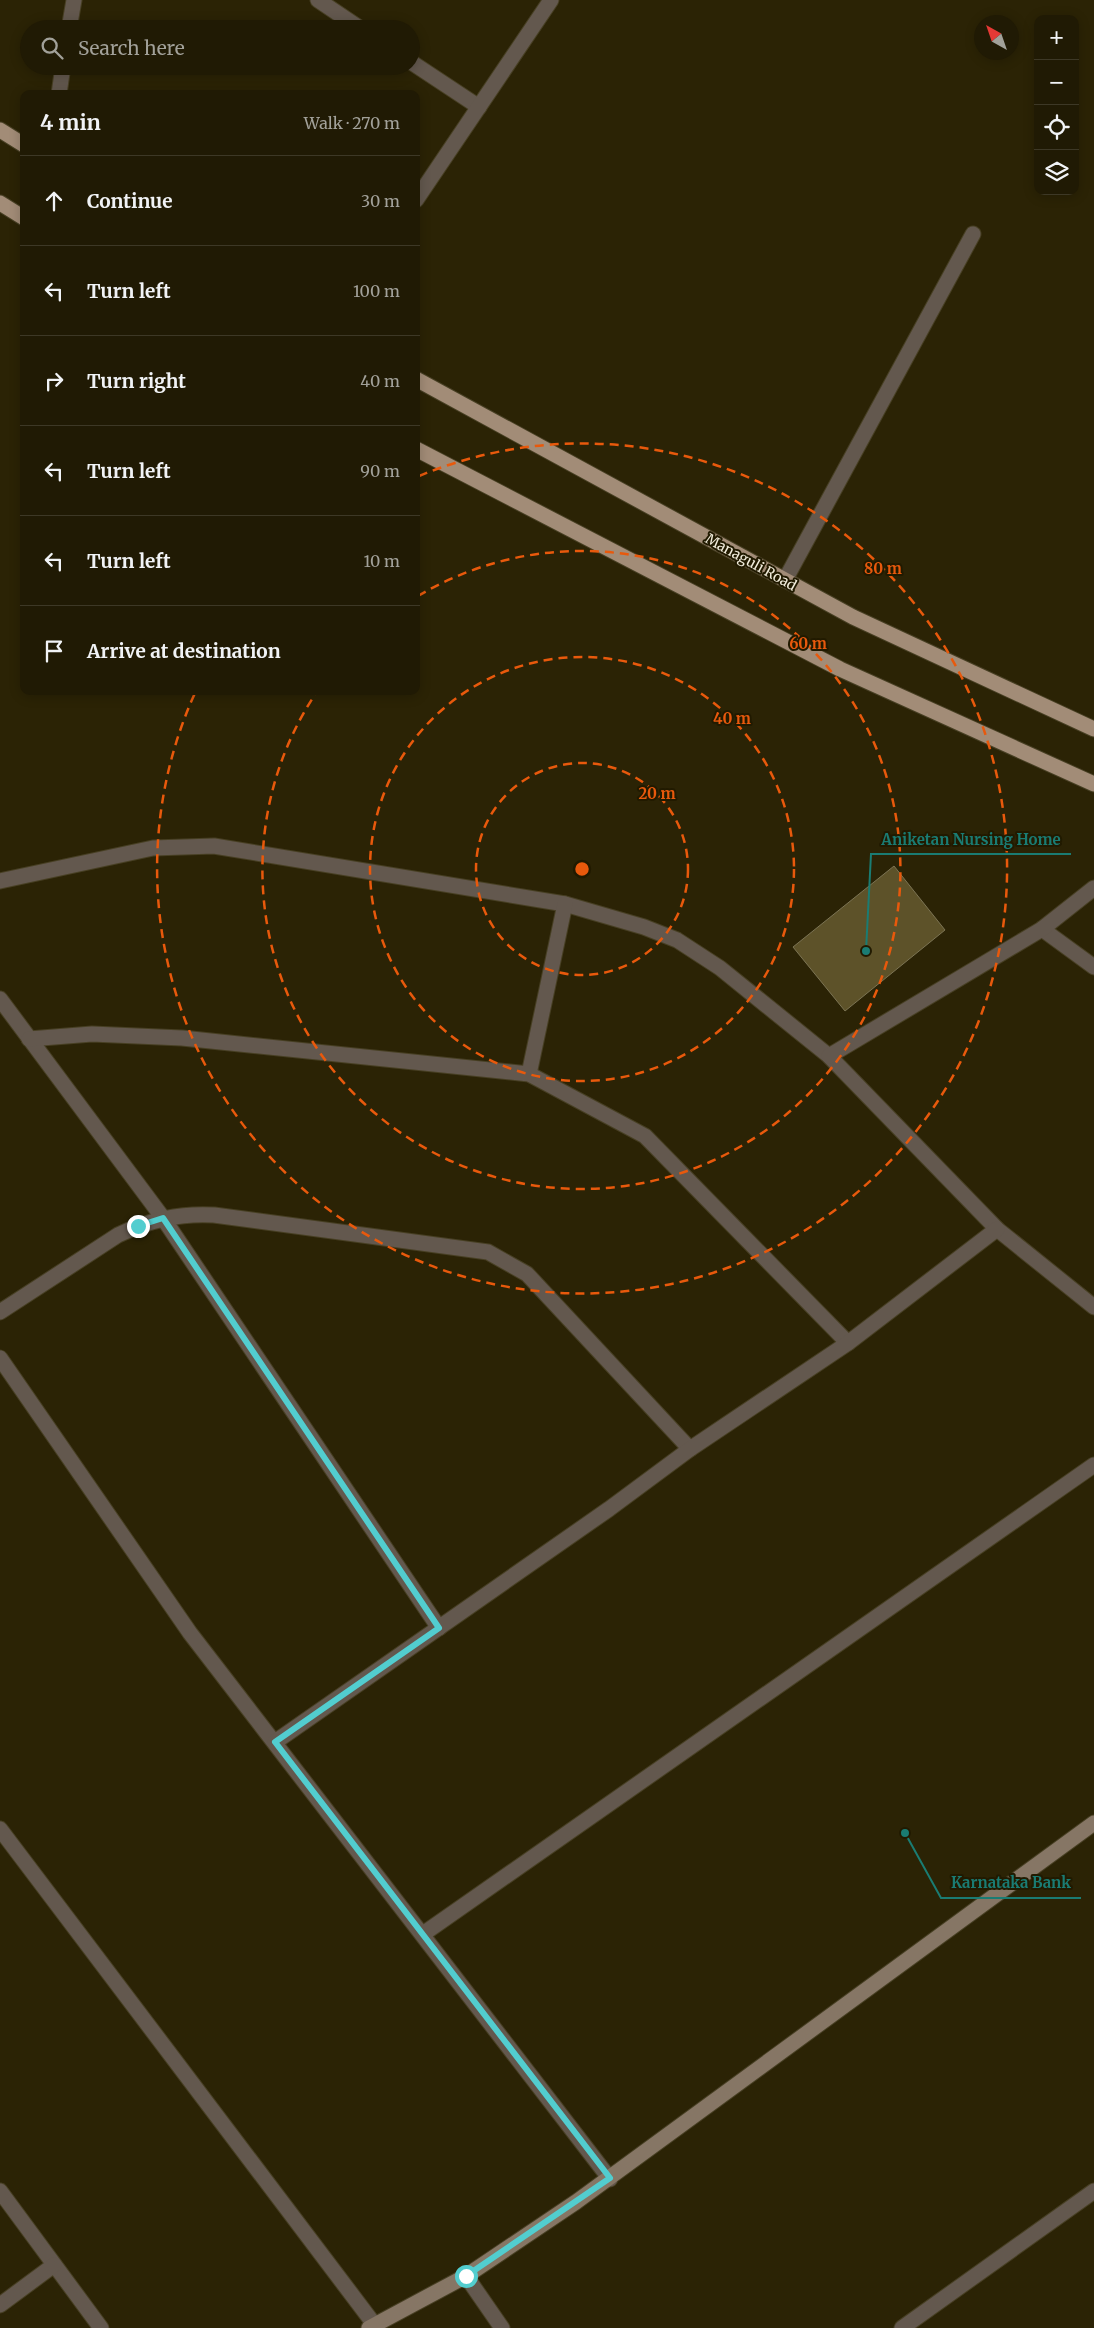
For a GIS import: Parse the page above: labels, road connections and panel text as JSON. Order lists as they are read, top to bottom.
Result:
{
  "streets": {
    "main road": ["Managuli Road"]
  },
  "places": ["Aniketan Nursing Home", "Karnataka Bank"],
  "north": "top left",
  "page": {
    "map_buttons": ["+", "−"],
    "search": "Search here",
    "heading": ["4 min", "Walk · 270 m"],
    "list": [
      ["Continue", "30 m"],
      ["Turn left", "100 m"],
      ["Turn right", "40 m"],
      ["Turn left", "90 m"],
      ["Turn left", "10 m"],
      "Arrive at destination"
    ]
  },
  "rings": [
    "80 m",
    "60 m",
    "40 m",
    "20 m"
  ]
}
